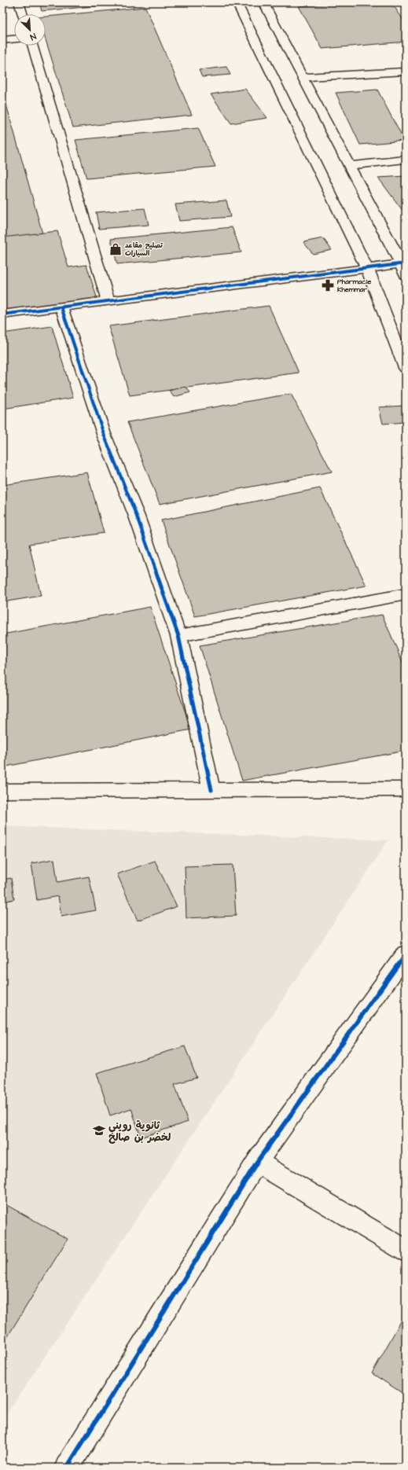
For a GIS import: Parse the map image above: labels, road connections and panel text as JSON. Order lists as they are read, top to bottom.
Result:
{
  "places": {
    "shop": ["تصليح مقاعد السيارات"],
    "pharmacy": ["Pharmacie Khemmar"],
    "school or university": ["ثانوية رويني لخضر بن صالح"]
  },
  "north": "bottom right"
}
